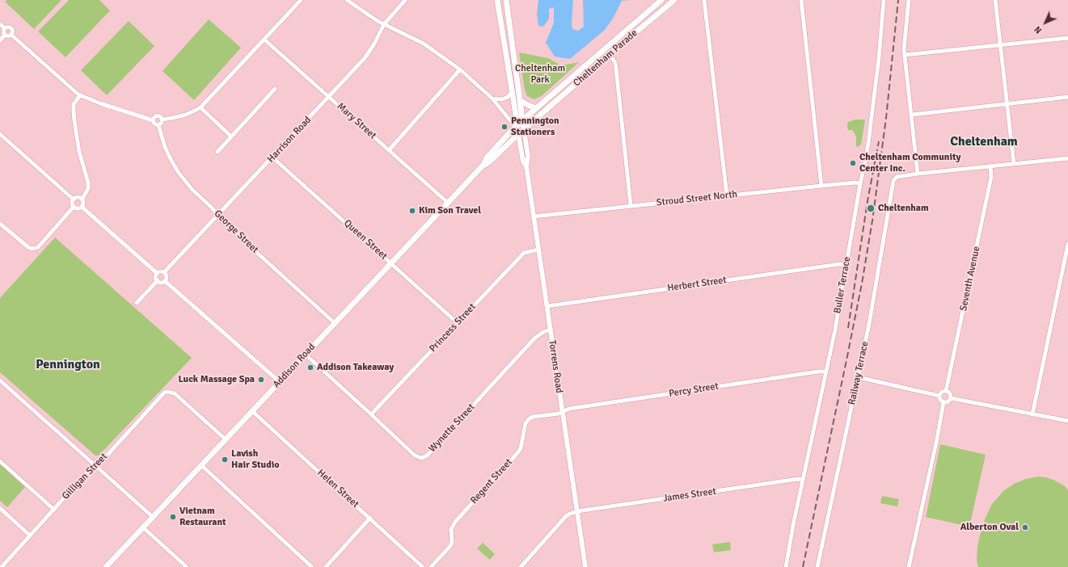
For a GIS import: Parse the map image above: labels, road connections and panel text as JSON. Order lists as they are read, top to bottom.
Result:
{
  "streets": {
    "main road": ["Cheltenham Parade", "Addison Road", "Torrens Road"],
    "street": [
      "Mary Street",
      "Harrison Road",
      "Stroud Street North",
      "George Street",
      "Queen Street",
      "Seventh Avenue",
      "Herbert Street",
      "Buller Terrace",
      "Princess Street",
      "Railway Terrace",
      "Percy Street",
      "Wynette Street",
      "Gilligan Street",
      "Regent Street",
      "Helen Street",
      "James Street"
    ]
  },
  "crossings": [
    ["Cheltenham Parade", "Addison Road"],
    ["Cheltenham Parade", "Torrens Road"],
    ["Mary Street", "Harrison Road"],
    ["Mary Street", "Addison Road"],
    ["Harrison Road", "George Street"],
    ["Harrison Road", "Queen Street"],
    ["Stroud Street North", "Buller Terrace"],
    ["Stroud Street North", "Torrens Road"],
    ["George Street", "Addison Road"],
    ["Queen Street", "Princess Street"],
    ["Queen Street", "Addison Road"],
    ["Herbert Street", "Buller Terrace"],
    ["Herbert Street", "Torrens Road"],
    ["Buller Terrace", "Percy Street"],
    ["Buller Terrace", "James Street"],
    ["Princess Street", "Torrens Road"],
    ["Princess Street", "Wynette Street"],
    ["Addison Road", "Torrens Road"],
    ["Addison Road", "Wynette Street"],
    ["Addison Road", "Gilligan Street"],
    ["Addison Road", "Helen Street"],
    ["Torrens Road", "Percy Street"],
    ["Torrens Road", "Wynette Street"],
    ["Torrens Road", "Regent Street"],
    ["Torrens Road", "James Street"],
    ["Percy Street", "Regent Street"]
  ],
  "districts": ["Cheltenham", "Pennington"],
  "parks": ["Cheltenham Park"],
  "places": [
    "Pennington Stationers",
    "Cheltenham Community Center Inc.",
    "Cheltenham",
    "Kim Son Travel",
    "Addison Takeaway",
    "Luck Massage Spa",
    "Lavish Hair Studio",
    "Vietnam Restaurant",
    "Alberton Oval"
  ],
  "north": "bottom left"
}
